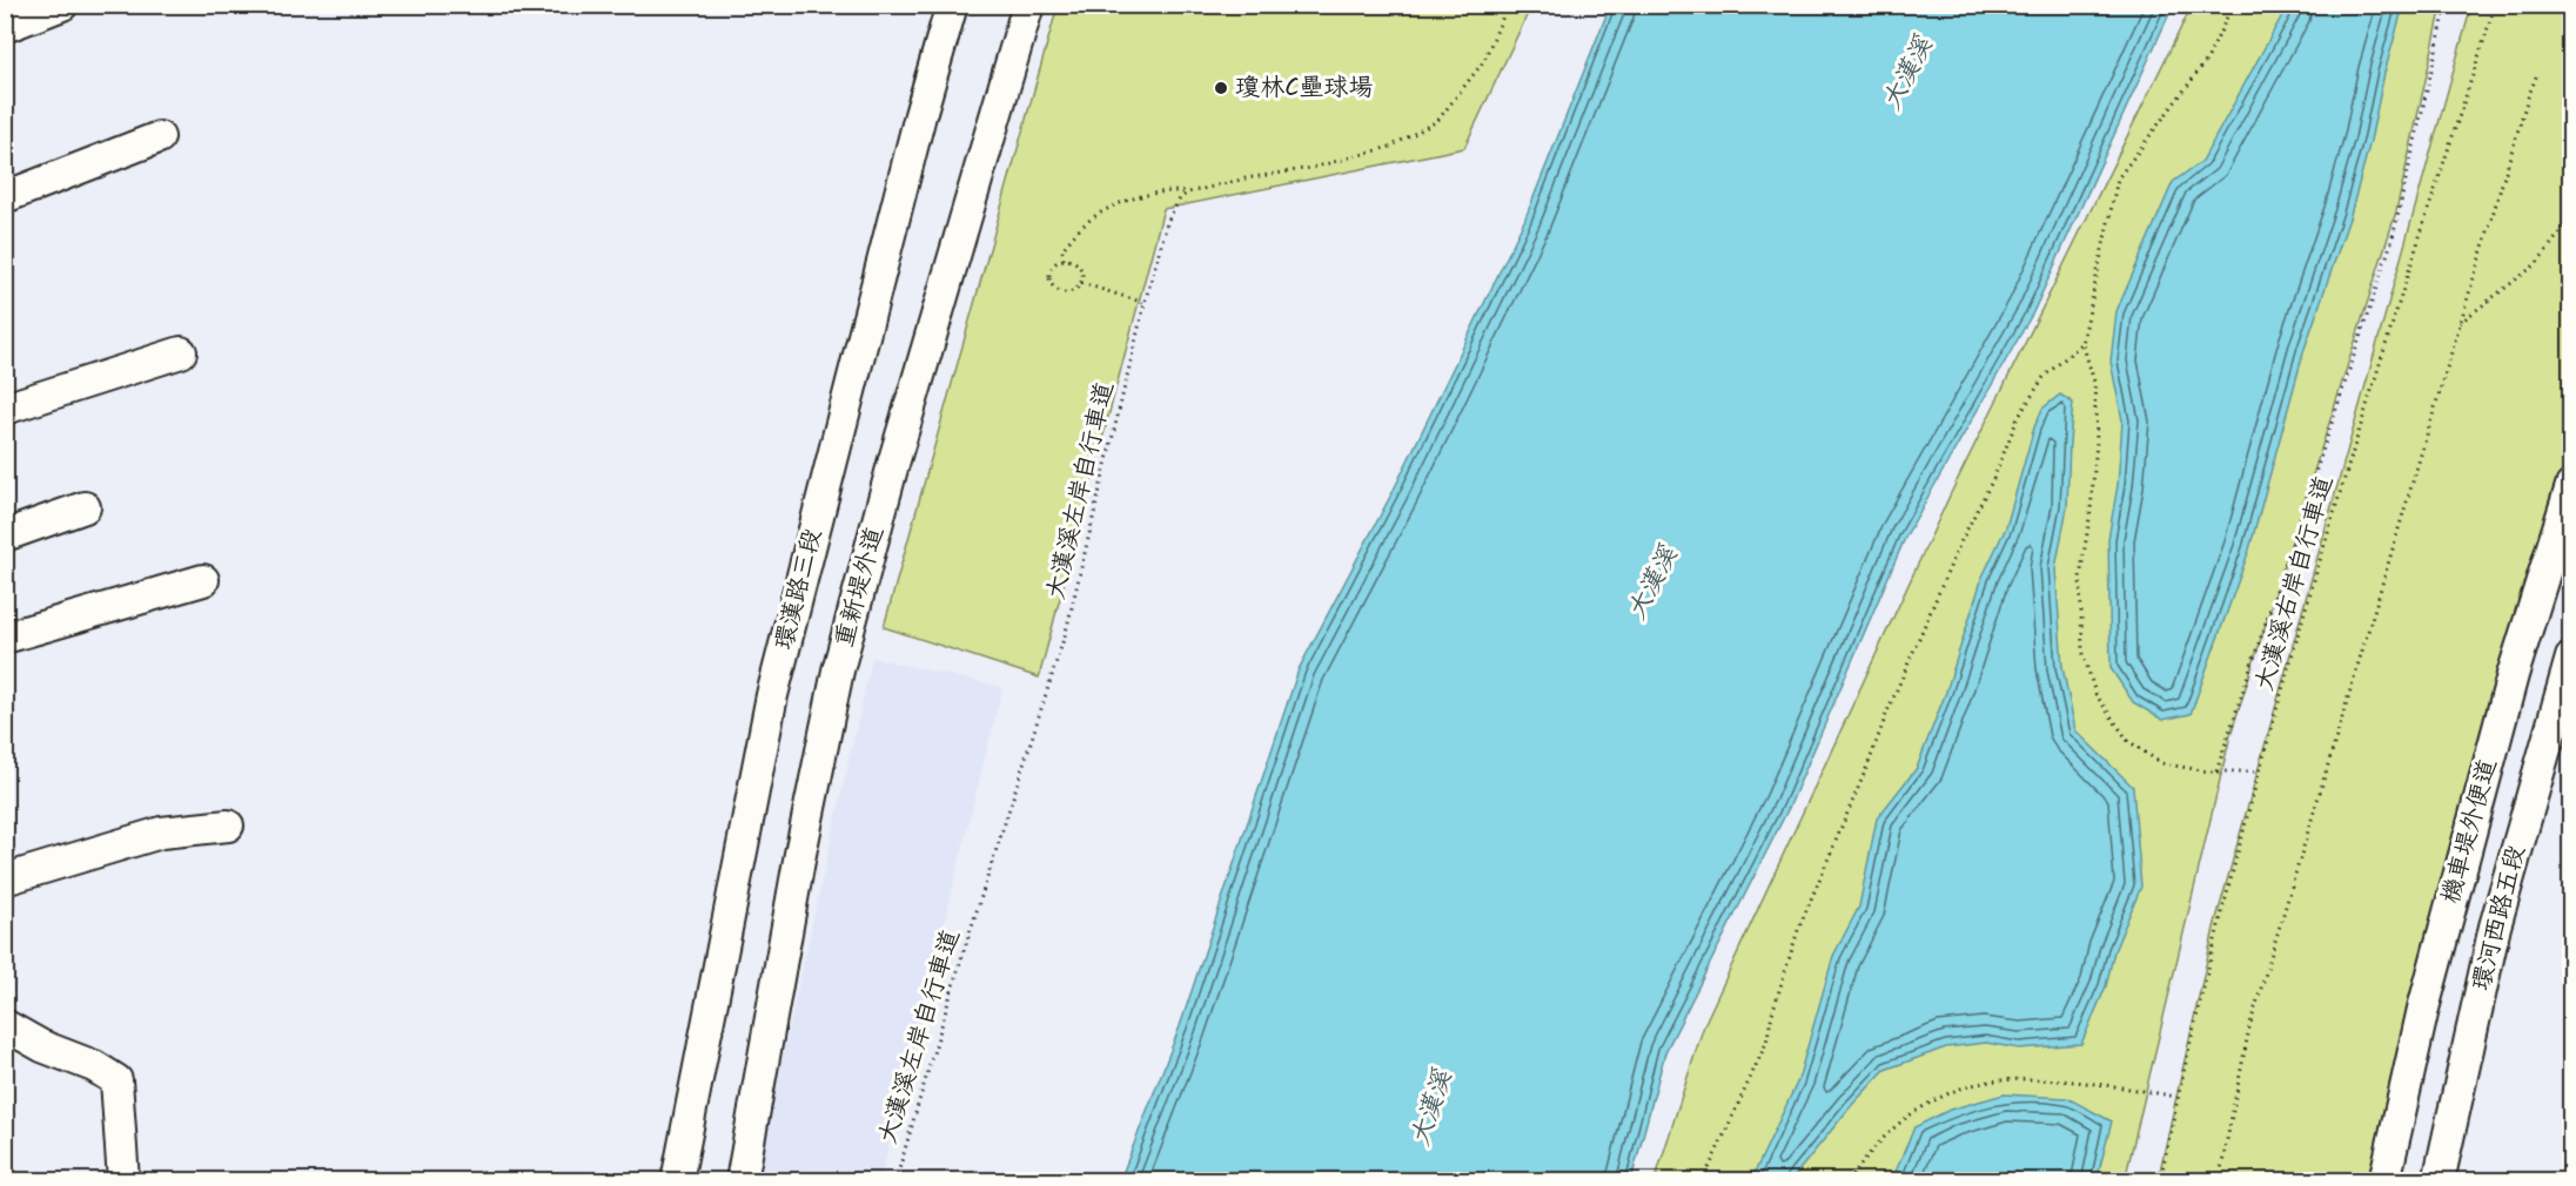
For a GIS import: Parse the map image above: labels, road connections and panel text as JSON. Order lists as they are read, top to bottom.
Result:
{
  "streets": {
    "street": [
      "重新堤外道",
      "環漢路三段",
      "機車堤外便道",
      "環河西路五段"
    ],
    "path": ["大漢溪左岸自行車道", "大漢溪右岸自行車道"]
  },
  "water": ["大漢溪"],
  "places": ["瓊林C壘球場"]
}
